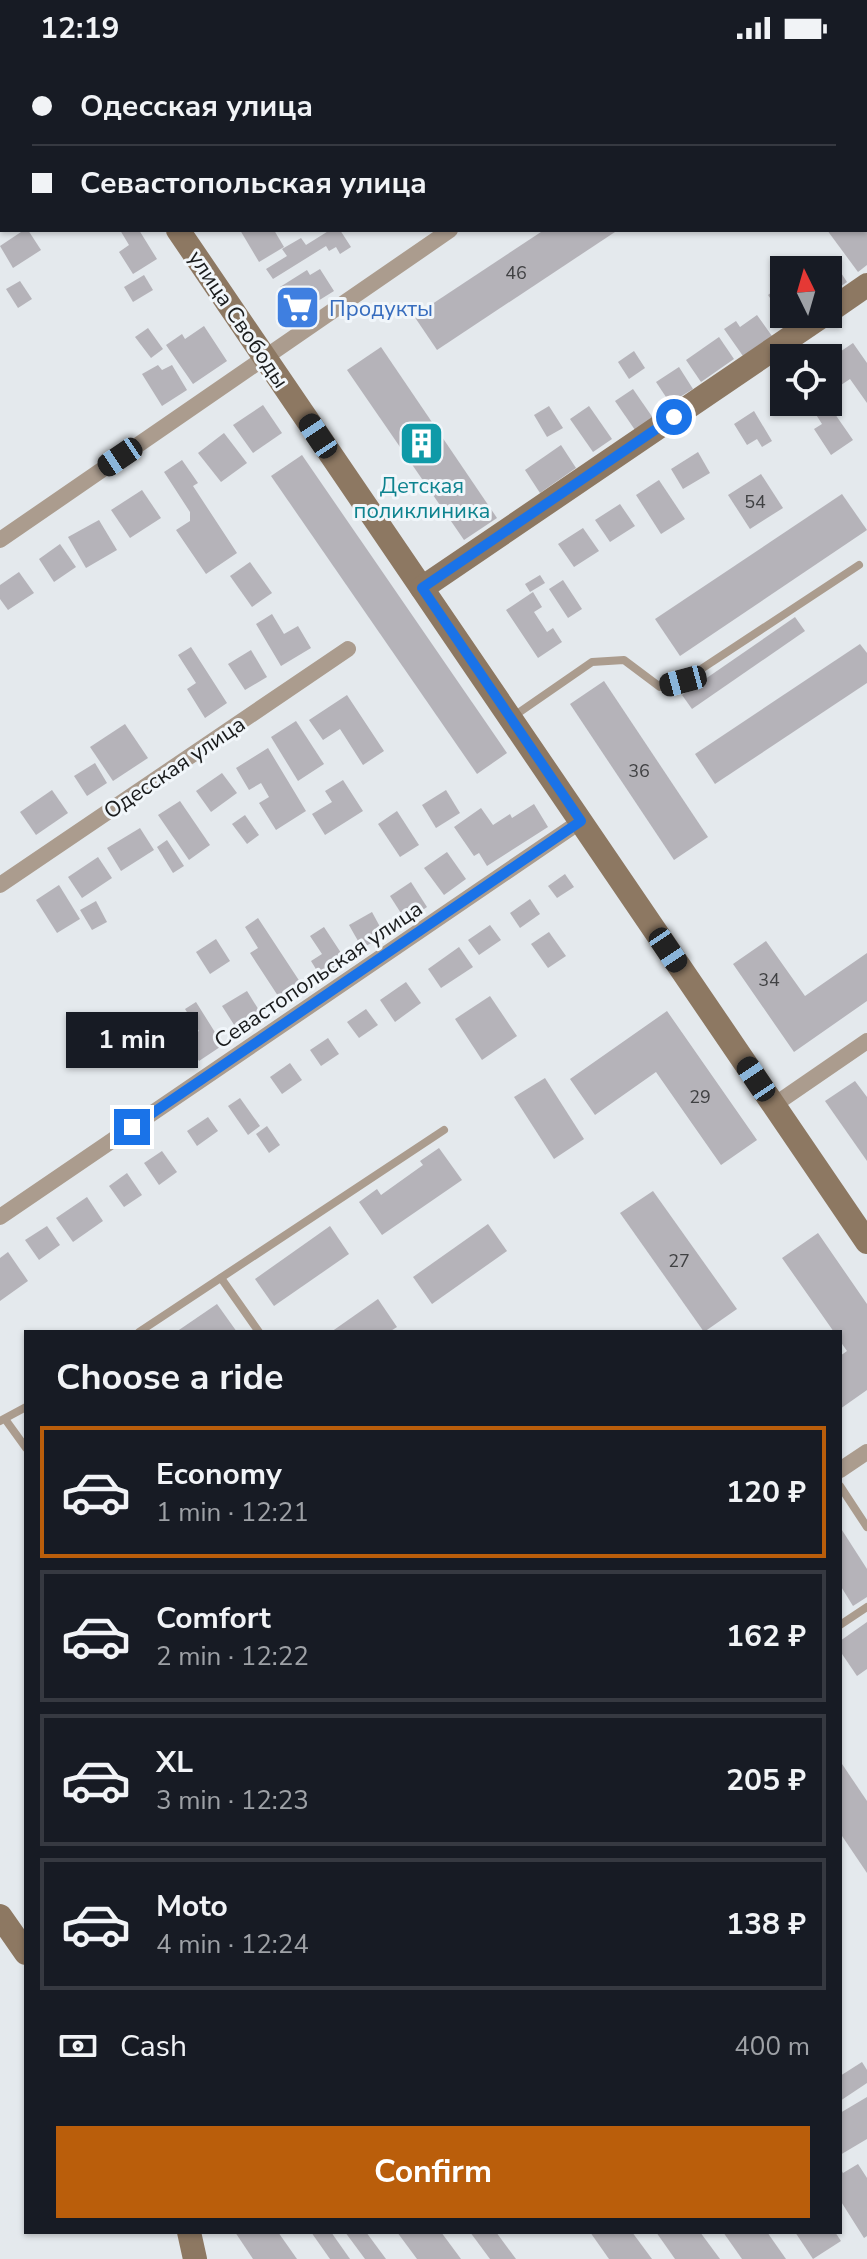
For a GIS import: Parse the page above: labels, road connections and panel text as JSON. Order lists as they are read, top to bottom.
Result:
{
  "streets": {
    "main road": ["улица Свободы"],
    "street": ["Одесская улица", "Севастопольская улица"]
  },
  "crossings": [
    ["улица Свободы", "Севастопольская улица"]
  ],
  "places": {
    "supermarket": ["Продукты"],
    "building": ["Детская поликлиника"]
  },
  "house_numbers": [
    "46",
    "54",
    "36",
    "34",
    "29",
    "27"
  ],
  "north": "top",
  "page": {
    "status": "12:19",
    "banner": ["Одесская улица", "Севастопольская улица"],
    "bubble": "1 min",
    "heading": "Choose a ride",
    "list": [
      {
        "name": "Economy",
        "note": "1 min · 12:21",
        "value": "120 ₽"
      },
      {
        "name": "Comfort",
        "note": "2 min · 12:22",
        "value": "162 ₽"
      },
      {
        "name": "XL",
        "note": "3 min · 12:23",
        "value": "205 ₽"
      },
      {
        "name": "Moto",
        "note": "4 min · 12:24",
        "value": "138 ₽"
      }
    ],
    "pay": ["Cash", "400 m"],
    "buttons": "Confirm"
  }
}
